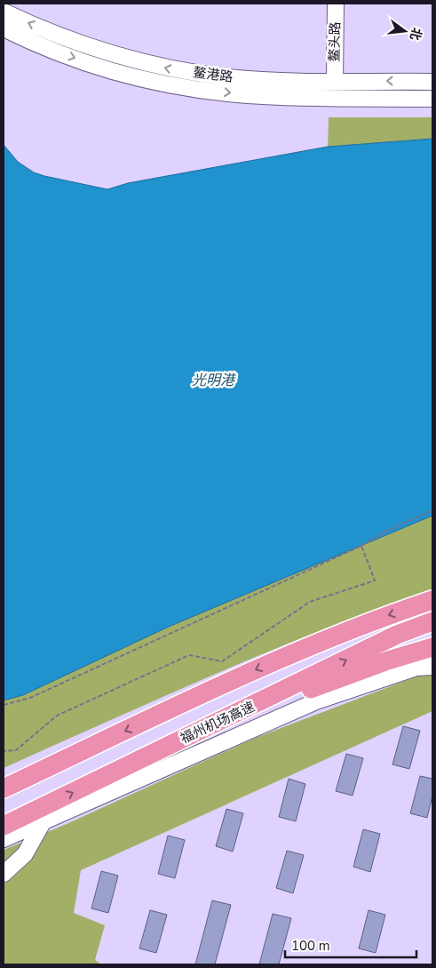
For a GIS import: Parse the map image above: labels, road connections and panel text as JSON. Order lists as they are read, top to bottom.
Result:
{
  "streets": {
    "highway": ["福州机场高速"],
    "main road": ["鳌头路", "鳌港路"]
  },
  "crossings": [
    ["鳌头路", "鳌港路"]
  ],
  "water": ["光明港"],
  "scale_bar": "100 m",
  "north": "right"
}
